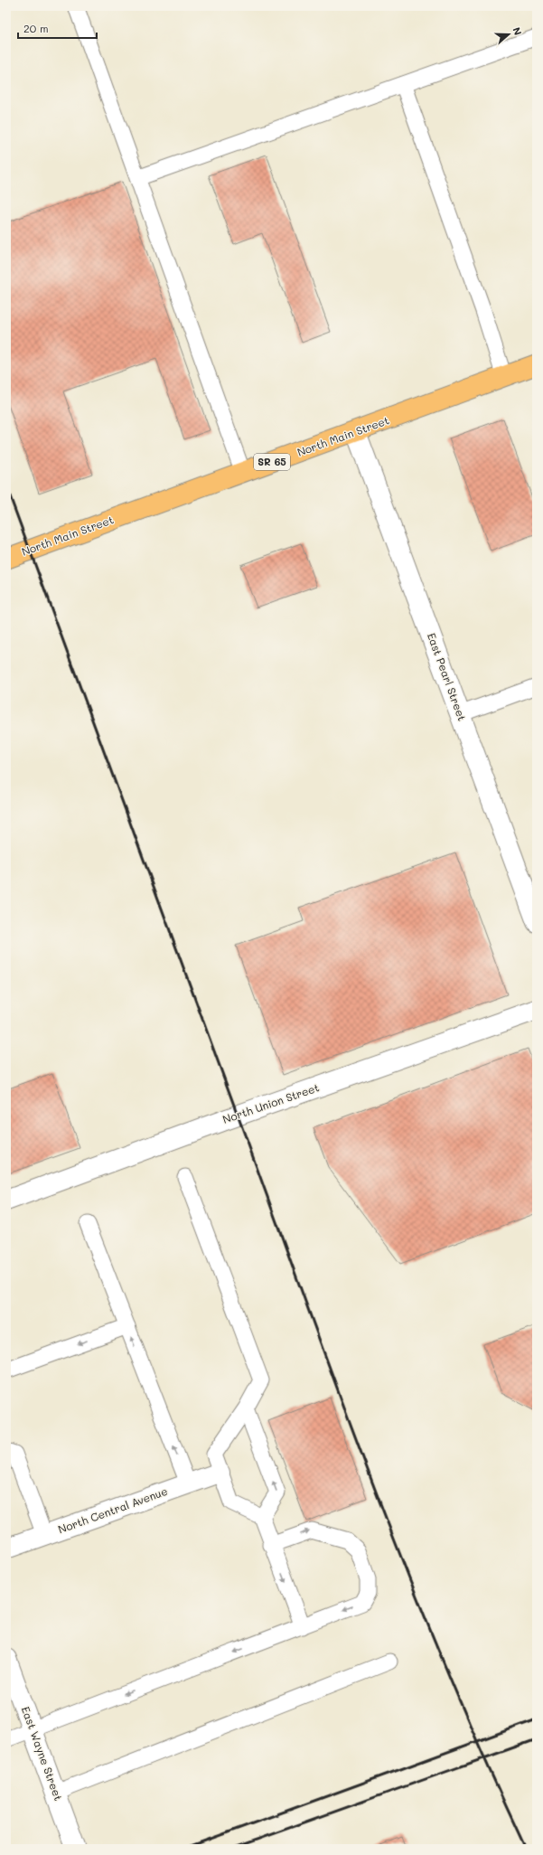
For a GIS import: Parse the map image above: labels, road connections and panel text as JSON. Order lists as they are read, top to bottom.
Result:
{
  "streets": {
    "main road": ["North Main Street", "SR 65"],
    "street": [
      "East Pearl Street",
      "North Union Street",
      "North Central Avenue",
      "East Wayne Street"
    ]
  },
  "crossings": [
    ["North Main Street", "East Pearl Street"]
  ],
  "scale_bar": "20 m",
  "north": "right"
}
